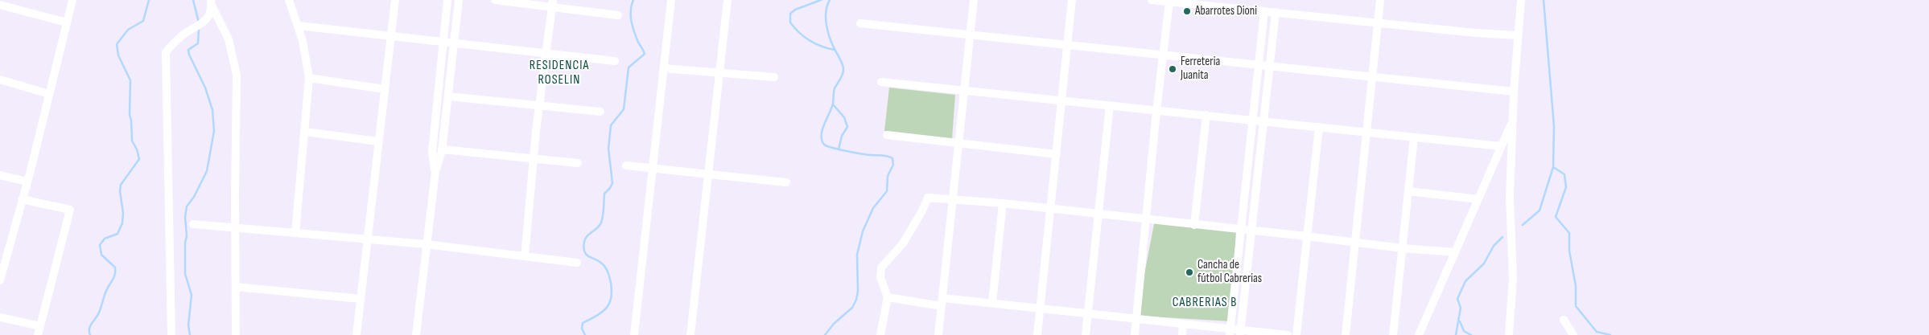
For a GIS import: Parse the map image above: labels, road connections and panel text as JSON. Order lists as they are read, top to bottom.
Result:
{
  "districts": ["RESIDENCIA ROSELIN", "CABRERIAS B"],
  "places": ["Abarrotes Dioni", "Ferreteria Juanita", "Cancha de fútbol Cabrerias"]
}
